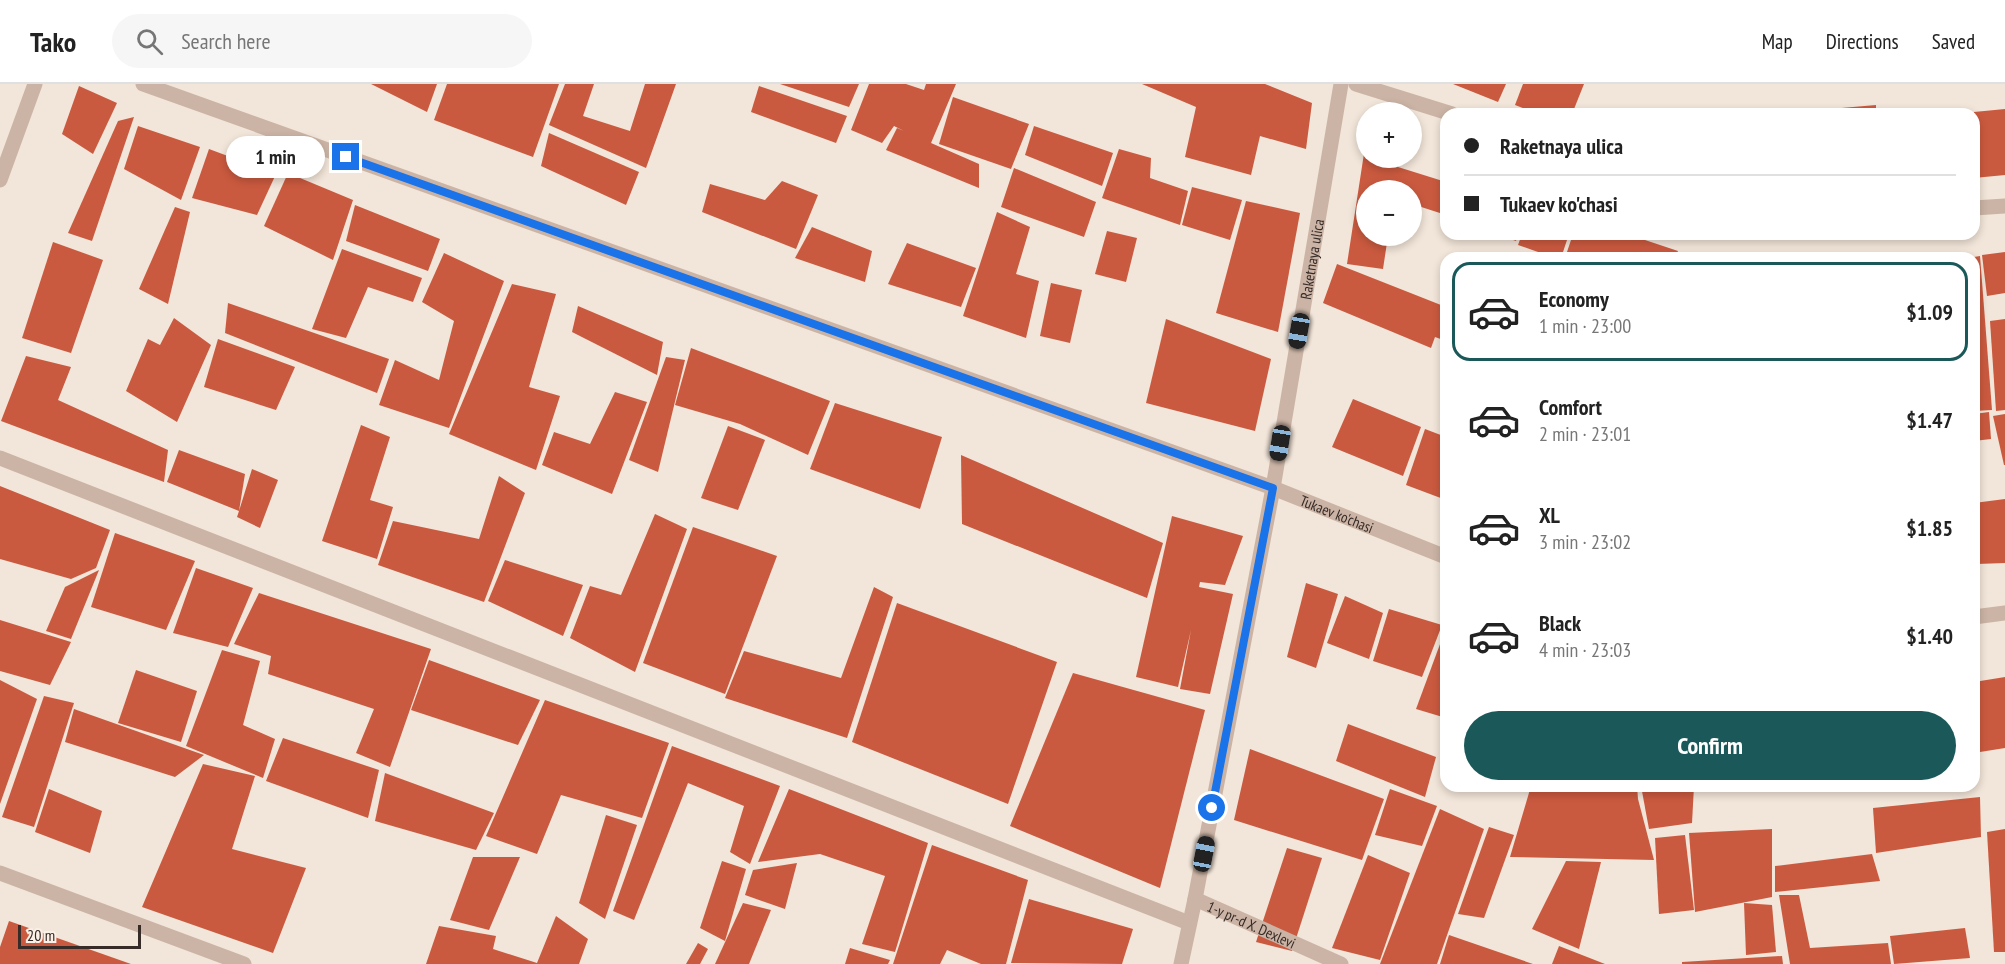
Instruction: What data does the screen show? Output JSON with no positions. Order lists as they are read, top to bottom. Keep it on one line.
{"streets":{"street":["Raketnaya ulica","Tukaev ko'chasi","1-y pr-d X. Dexlevi"]},"crossings":[["Raketnaya ulica","Tukaev ko'chasi"],["Raketnaya ulica","1-y pr-d X. Dexlevi"]],"scale_bar":"20 m","page":{"header":"Tako","search":"Search here","nav":["Map","Directions","Saved"],"map_buttons":["+","−"],"banner":["Raketnaya ulica","Tukaev ko'chasi"],"bubble":"1 min","list":[{"name":"Economy","note":"1 min · 23:00","value":"$1.09"},{"name":"Comfort","note":"2 min · 23:01","value":"$1.47"},{"name":"XL","note":"3 min · 23:02","value":"$1.85"},{"name":"Black","note":"4 min · 23:03","value":"$1.40"}],"buttons":"Confirm","scale":"20 m"}}
